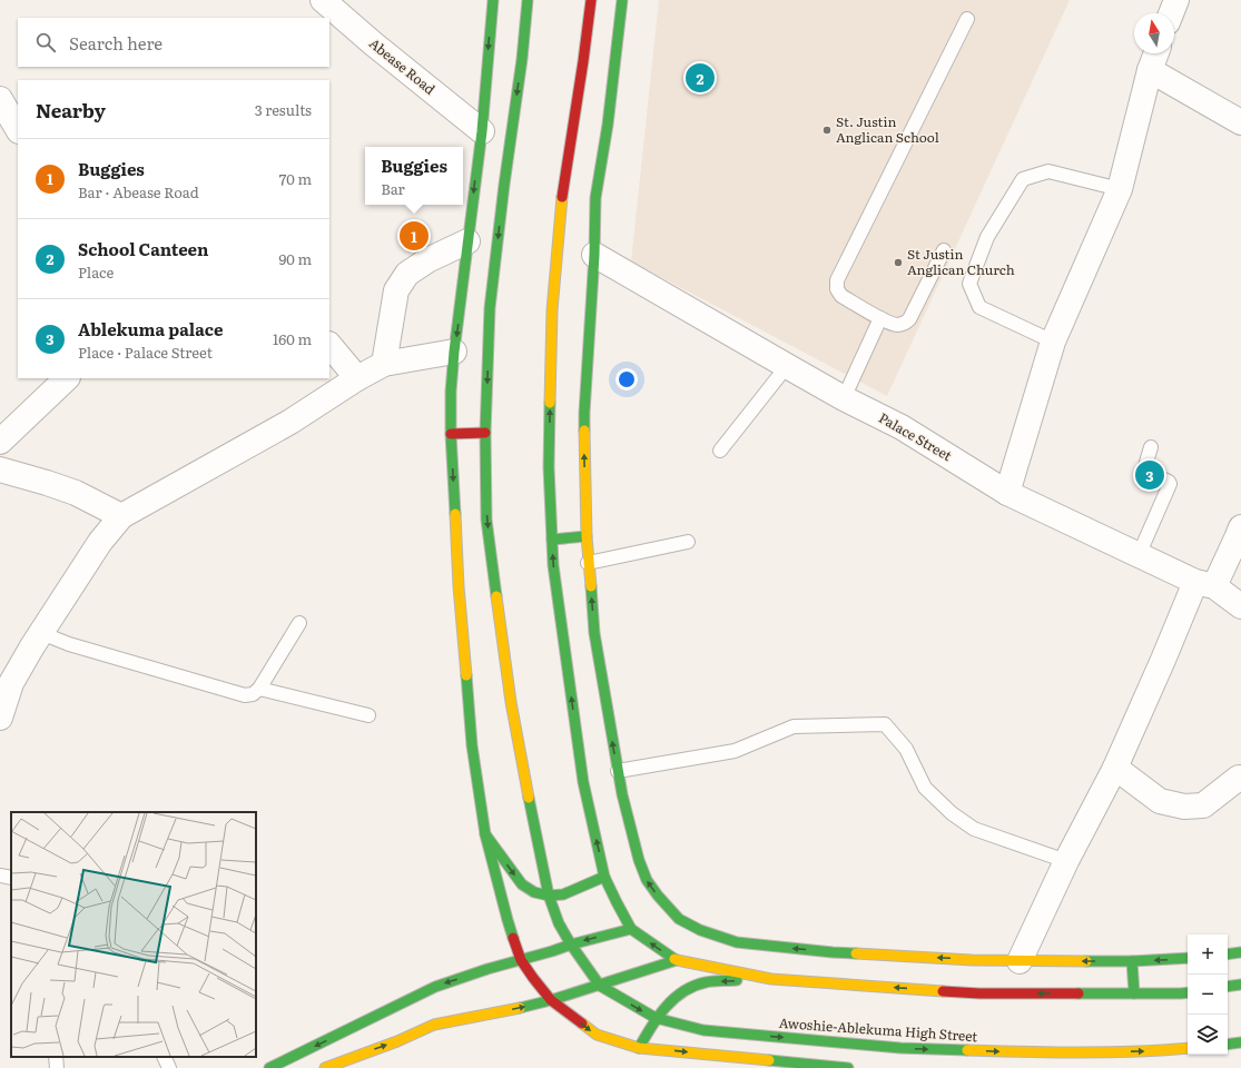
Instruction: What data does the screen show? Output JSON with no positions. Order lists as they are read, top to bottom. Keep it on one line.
{"streets":{"main road":["Awoshie-Ablekuma High Street"],"street":["Abease Road","Palace Street"]},"places":["St. Justin Anglican School","St Justin Anglican Church"],"north":"top","page":{"search":"Search here","pins":["2","1","3"],"heading":["Nearby","3 results"],"list":[{"mark":"1","name":"Buggies","note":"Bar · Abease Road","value":"70 m"},{"mark":"2","name":"School Canteen","note":"Place","value":"90 m"},{"mark":"3","name":"Ablekuma palace","note":"Place · Palace Street","value":"160 m"}],"popup":["Buggies","Bar"],"map_buttons":["+","−"]}}
